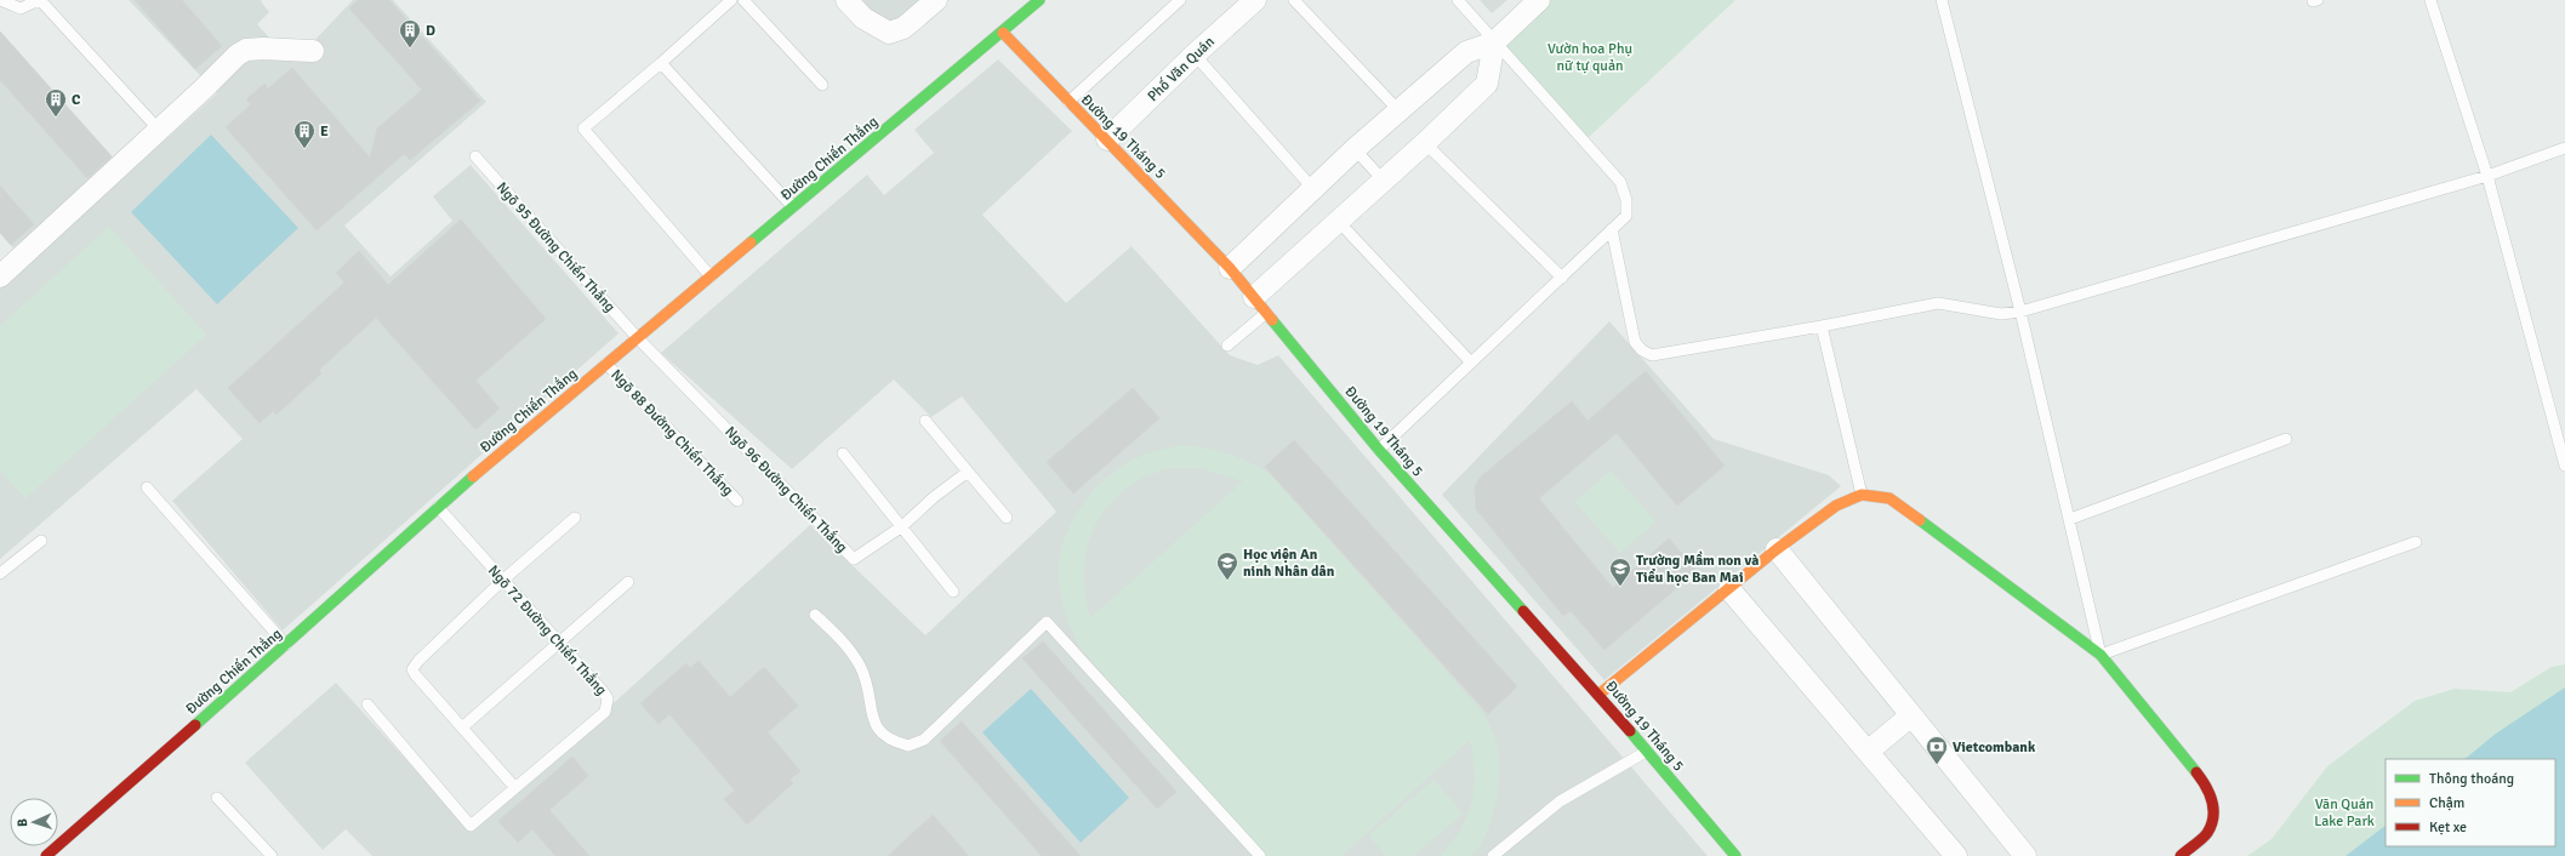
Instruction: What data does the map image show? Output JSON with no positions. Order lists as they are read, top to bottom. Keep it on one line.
{"streets":{"street":["Phố Văn Quán","Đường 19 Tháng 5","Đường Chiến Thắng"],"lane":["Ngõ 95 Đường Chiến Thắng","Ngõ 88 Đường Chiến Thắng","Ngõ 96 Đường Chiến Thắng","Ngõ 72 Đường Chiến Thắng"]},"crossings":[["Phố Văn Quán","Đường 19 Tháng 5"],["Đường 19 Tháng 5","Đường Chiến Thắng"],["Đường Chiến Thắng","Ngõ 95 Đường Chiến Thắng"],["Đường Chiến Thắng","Ngõ 88 Đường Chiến Thắng"],["Đường Chiến Thắng","Ngõ 96 Đường Chiến Thắng"],["Đường Chiến Thắng","Ngõ 72 Đường Chiến Thắng"],["Ngõ 95 Đường Chiến Thắng","Ngõ 96 Đường Chiến Thắng"]],"parks":["Vườn hoa Phụ nữ tự quản","Văn Quán Lake Park"],"places":{"building":["D","C","E"],"school or university":["Học viện An ninh Nhân dân","Trường Mầm non và Tiểu học Ban Mai"],"bank":["Vietcombank"]},"legend":["Thông thoáng","Chậm","Kẹt xe"],"north":"left"}
